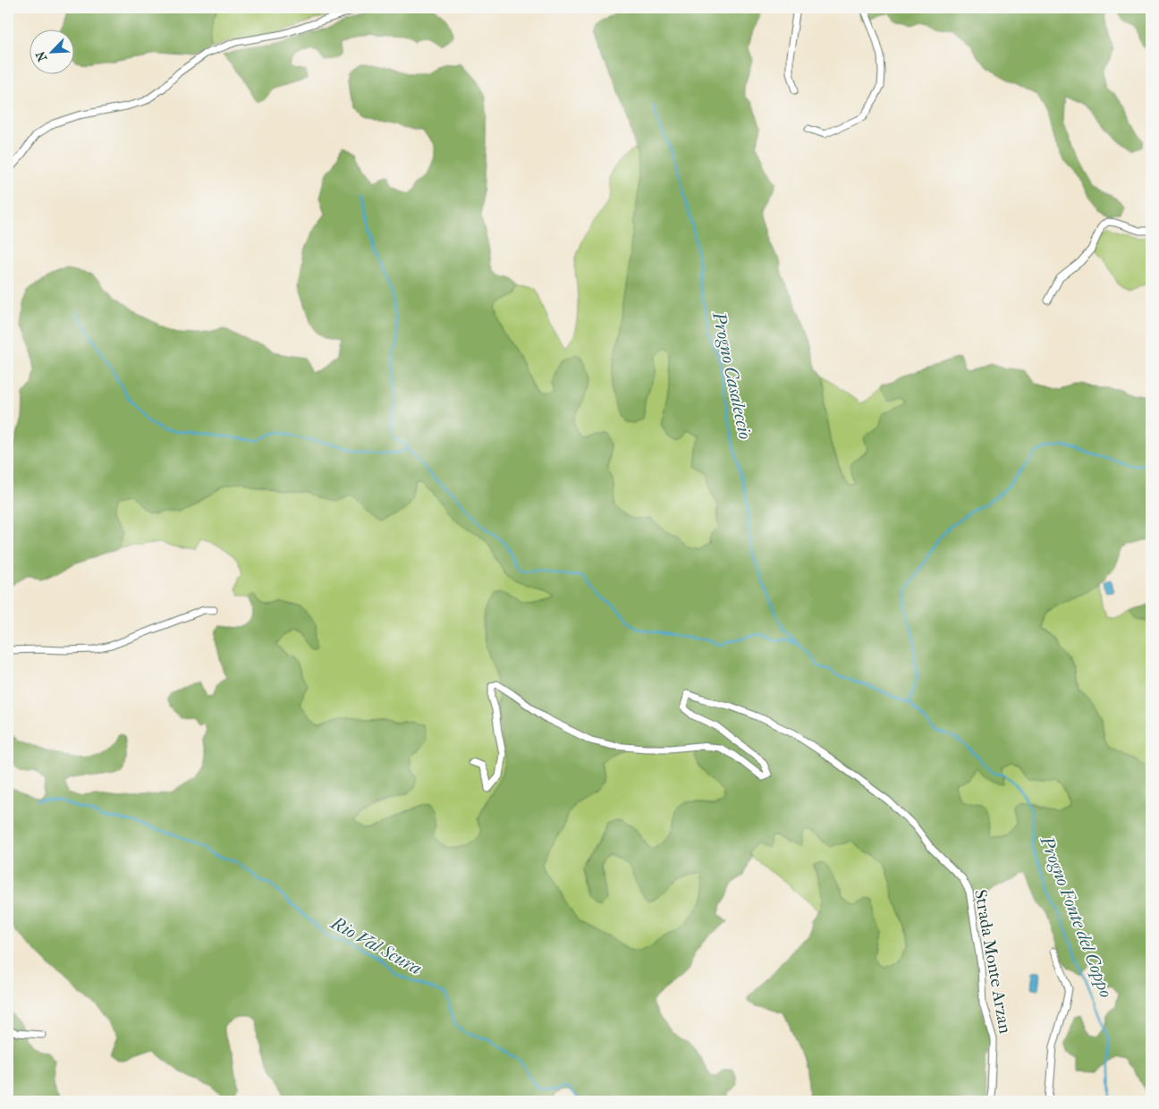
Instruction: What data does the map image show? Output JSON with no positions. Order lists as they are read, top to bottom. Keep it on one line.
{"streets":{"street":["Strada Monte Arzan"]},"water":["Progno Casaleccio","Progno Fonte del Coppo","Rio Val Scura"],"north":"bottom left"}
